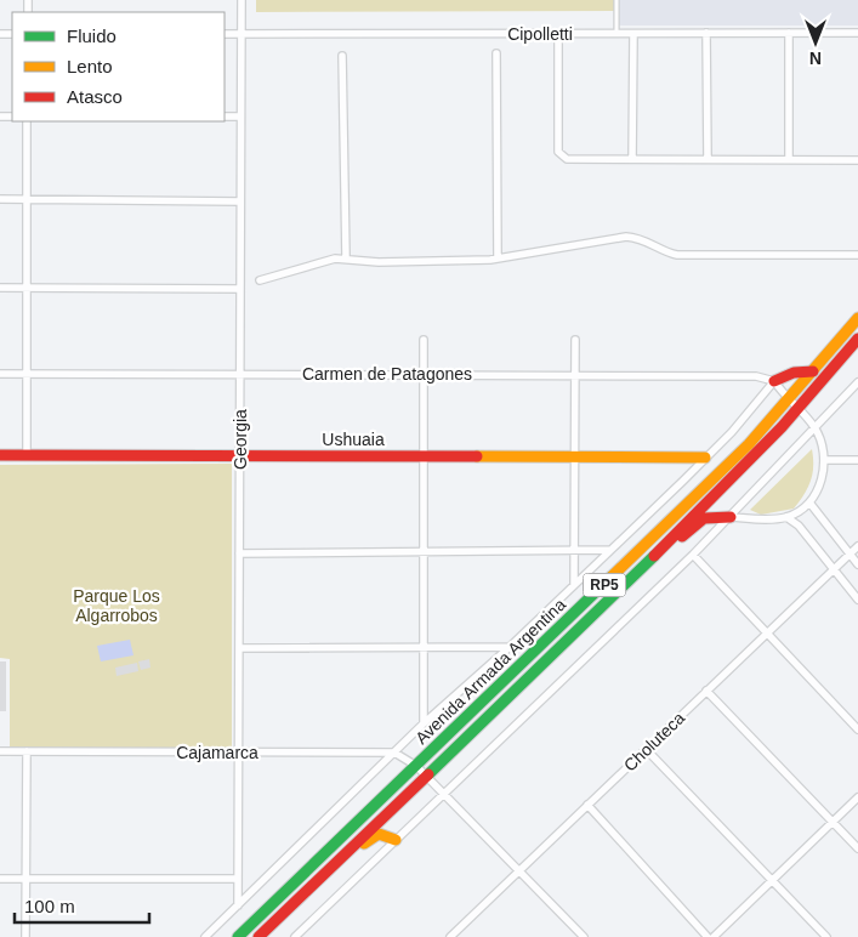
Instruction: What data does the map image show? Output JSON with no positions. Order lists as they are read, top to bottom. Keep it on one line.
{"streets":{"main road":["Ushuaia","RP5","Avenida Armada Argentina"],"street":["Cipolletti","Carmen de Patagones","Georgia","Choluteca","Cajamarca"]},"crossings":[["Cipolletti","Georgia"],["Carmen de Patagones","Georgia"],["Carmen de Patagones","Avenida Armada Argentina"],["Georgia","Ushuaia"],["Georgia","Avenida Armada Argentina"],["Georgia","Cajamarca"],["Ushuaia","Avenida Armada Argentina"],["Avenida Armada Argentina","Cajamarca"]],"parks":["Parque Los Algarrobos"],"legend":["Fluido","Lento","Atasco"],"scale_bar":"100 m","north":"bottom"}
